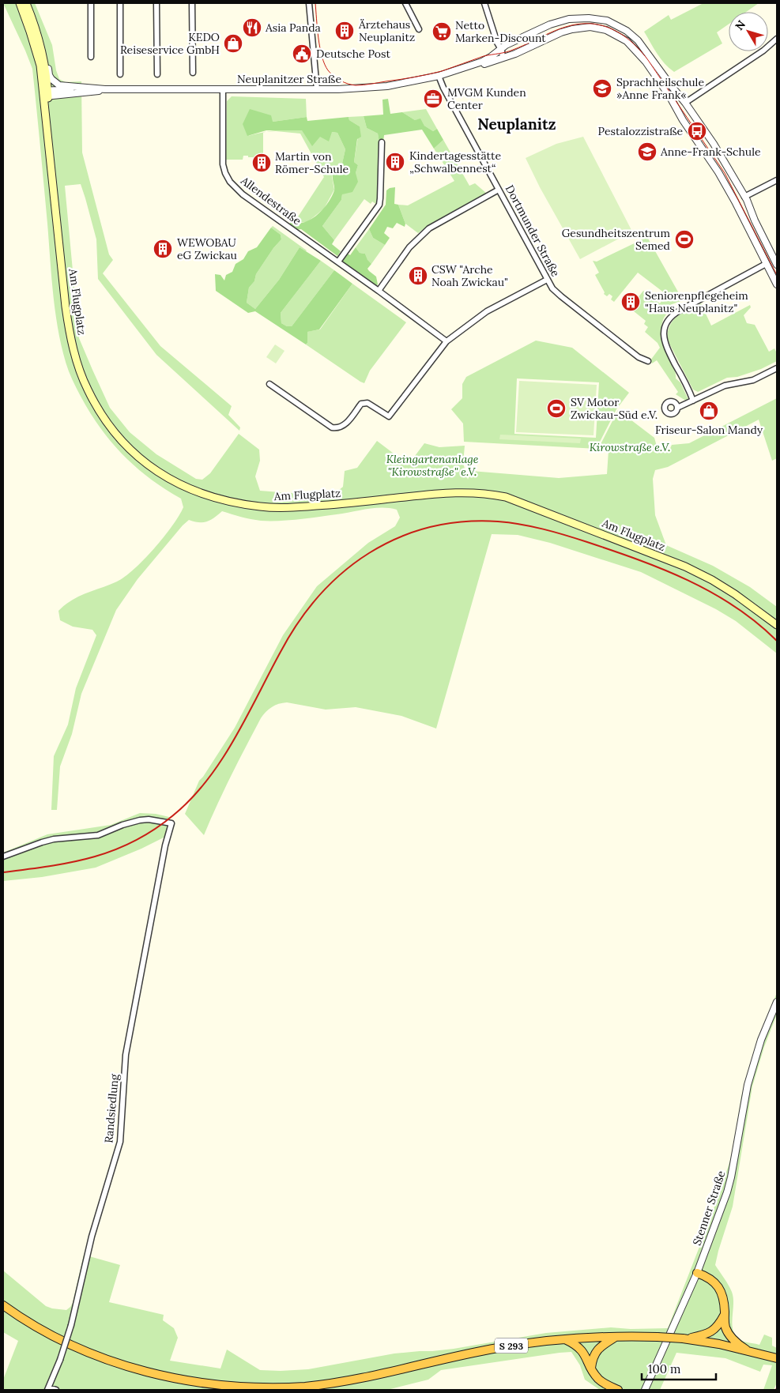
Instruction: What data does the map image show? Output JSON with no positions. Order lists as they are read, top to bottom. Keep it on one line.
{"streets":{"highway":["S 293"],"main road":["Neuplanitzer Straße","Am Flugplatz"],"street":["Allendestraße","Dortmunder Straße","Randsiedlung","Stenner Straße"]},"crossings":[["Neuplanitzer Straße","Allendestraße"],["Neuplanitzer Straße","Dortmunder Straße"],["Neuplanitzer Straße","Am Flugplatz"]],"districts":["Neuplanitz"],"parks":["Kirowstraße e.V.","Kleingartenanlage \"Kirowstraße\" e.V."],"places":{"restaurant":["Asia Panda"],"building":["Ärztehaus Neuplanitz","Kindertagesstätte „Schwalbennest“","Martin von Römer-Schule","WEWOBAU eG Zwickau","CSW \"Arche Noah Zwickau\"","Seniorenpflegeheim \"Haus Neuplanitz\""],"supermarket":["Netto Marken-Discount"],"shop":["KEDO Reiseservice GmbH","Friseur-Salon Mandy"],"public building":["Deutsche Post"],"school or university":["Sprachheilschule »Anne Frank«","Anne-Frank-Schule"],"office":["MVGM Kunden Center"],"bus stop":["Pestalozzistraße"],"sports":["Gesundheitszentrum Semed","SV Motor Zwickau-Süd e.V."]},"scale_bar":"100 m","north":"top left"}
